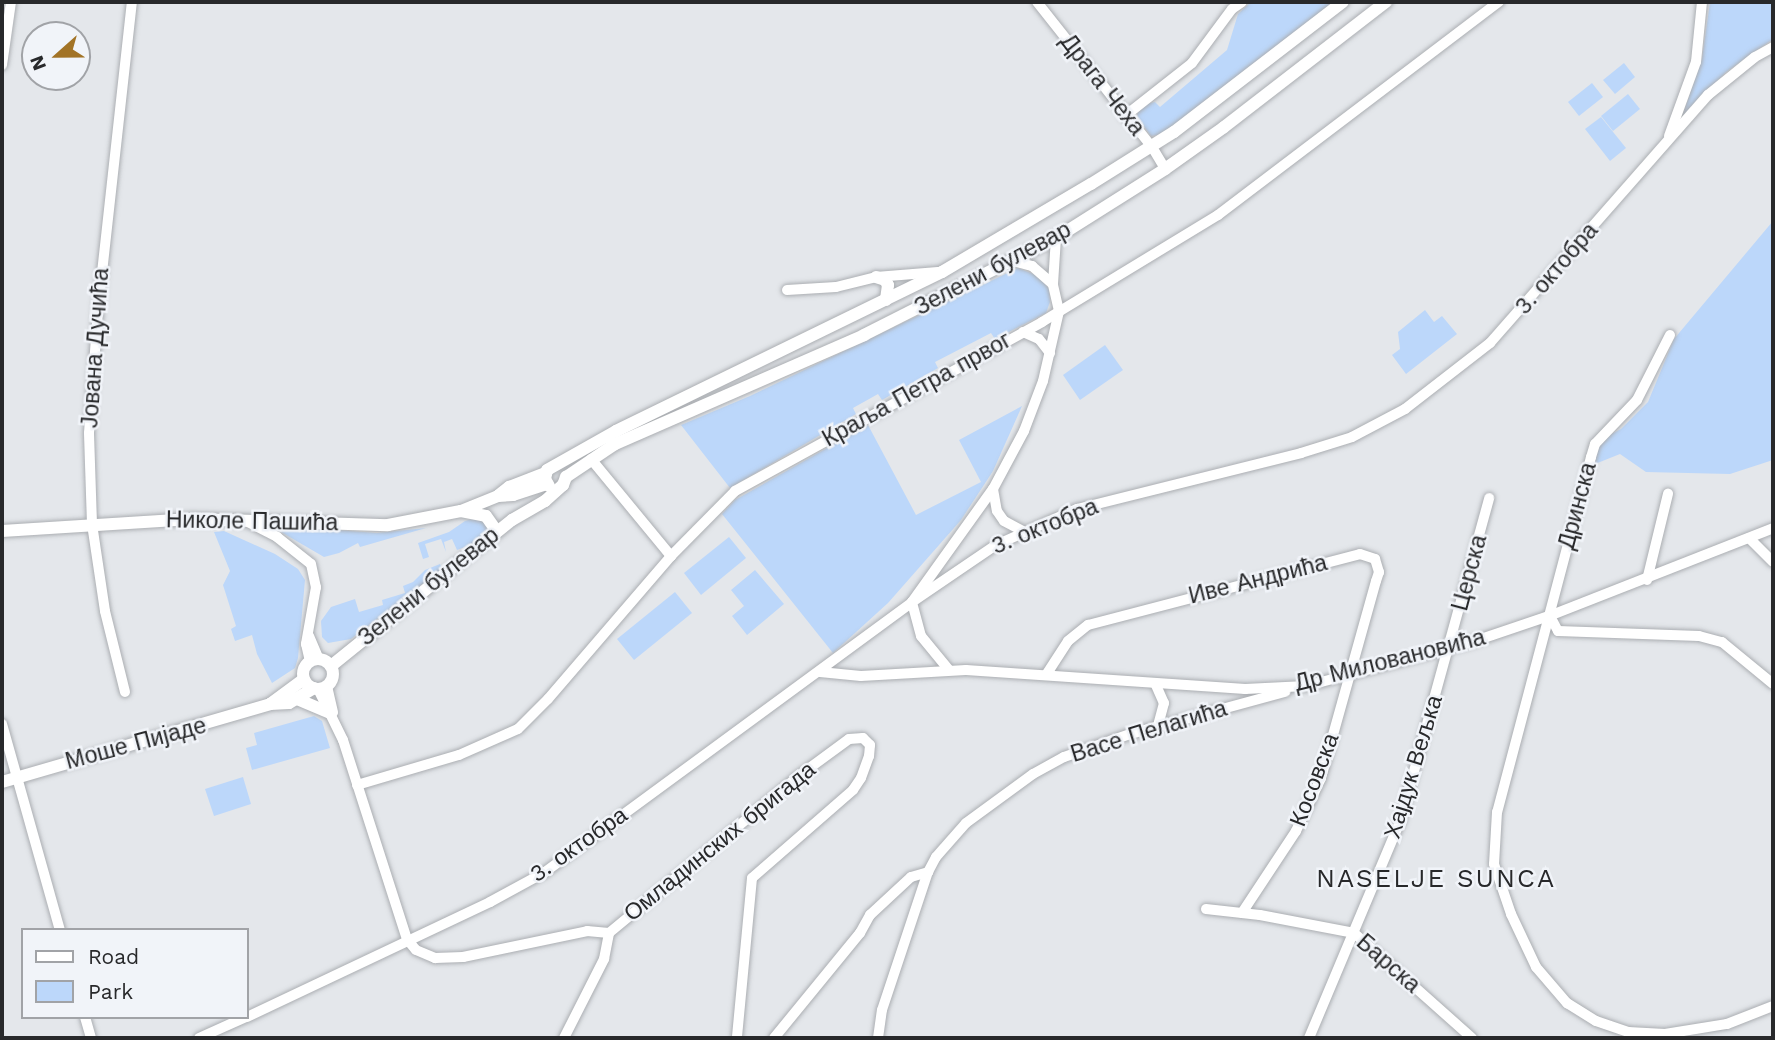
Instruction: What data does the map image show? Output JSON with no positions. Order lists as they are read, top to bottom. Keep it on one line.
{"streets":{"street":["Драга Чеха","Зелени булевар","3. октобра","Јована Дучића","Краља Петра првог","Дринска","Николе Пашића","Церска","Иве Андрића","Др Миловановића","Васе Пелагића","Моше Пијаде","Хајдук Вељка","Косовска","Омладинских бригада","Барска"]},"crossings":[["Драга Чеха","Зелени булевар"],["Зелени булевар","Николе Пашића"],["Зелени булевар","Моше Пијаде"],["3. октобра","Др Миловановића"],["Јована Дучића","Николе Пашића"],["Дринска","Др Миловановића"],["Церска","Др Миловановића"],["Церска","Хајдук Вељка"],["Иве Андрића","Др Миловановића"],["Иве Андрића","Косовска"],["Др Миловановића","Васе Пелагића"],["Др Миловановића","Хајдук Вељка"],["Др Миловановића","Косовска"],["Хајдук Вељка","Барска"],["Косовска","Барска"]],"districts":["NASELJE SUNCA"],"legend":["Road","Park"],"north":"left"}
